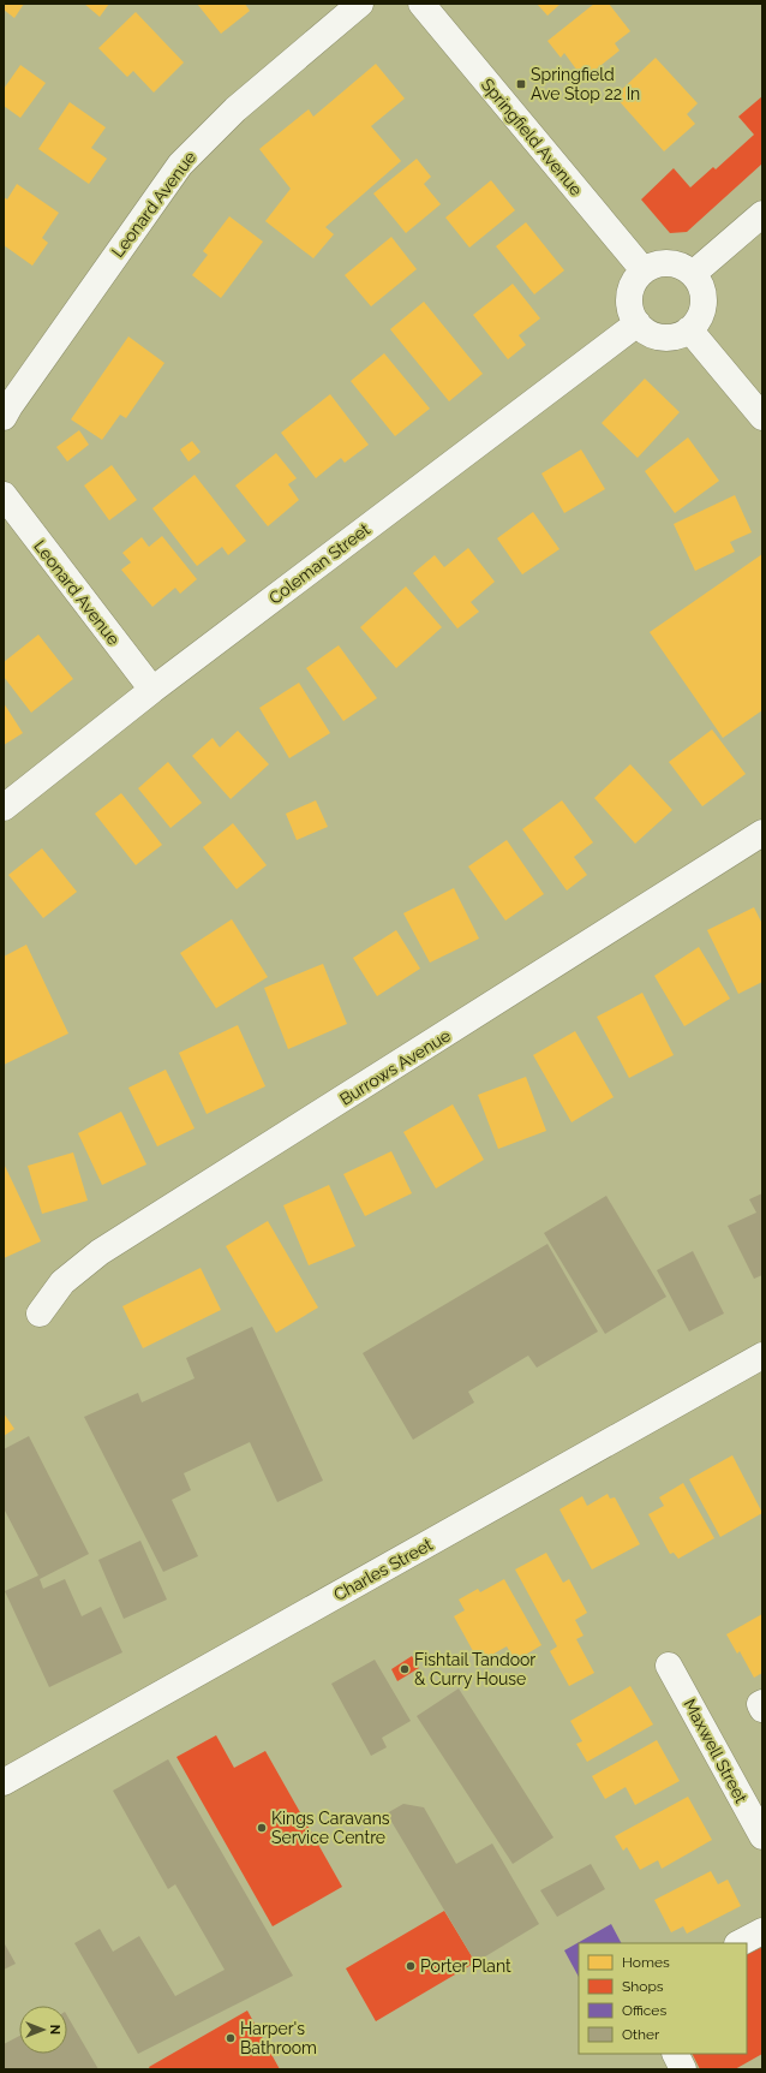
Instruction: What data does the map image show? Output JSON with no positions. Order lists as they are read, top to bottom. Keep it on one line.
{"streets":{"street":["Springfield Avenue","Leonard Avenue","Coleman Street","Burrows Avenue","Charles Street","Maxwell Street"]},"crossings":[["Springfield Avenue","Coleman Street"],["Leonard Avenue","Coleman Street"]],"places":{"transit":["Springfield Ave Stop 22 In"],"other":["Fishtail Tandoor & Curry House","Kings Caravans Service Centre","Porter Plant","Harper's Bathroom"]},"legend":["Homes","Shops","Offices","Other"],"north":"right"}
